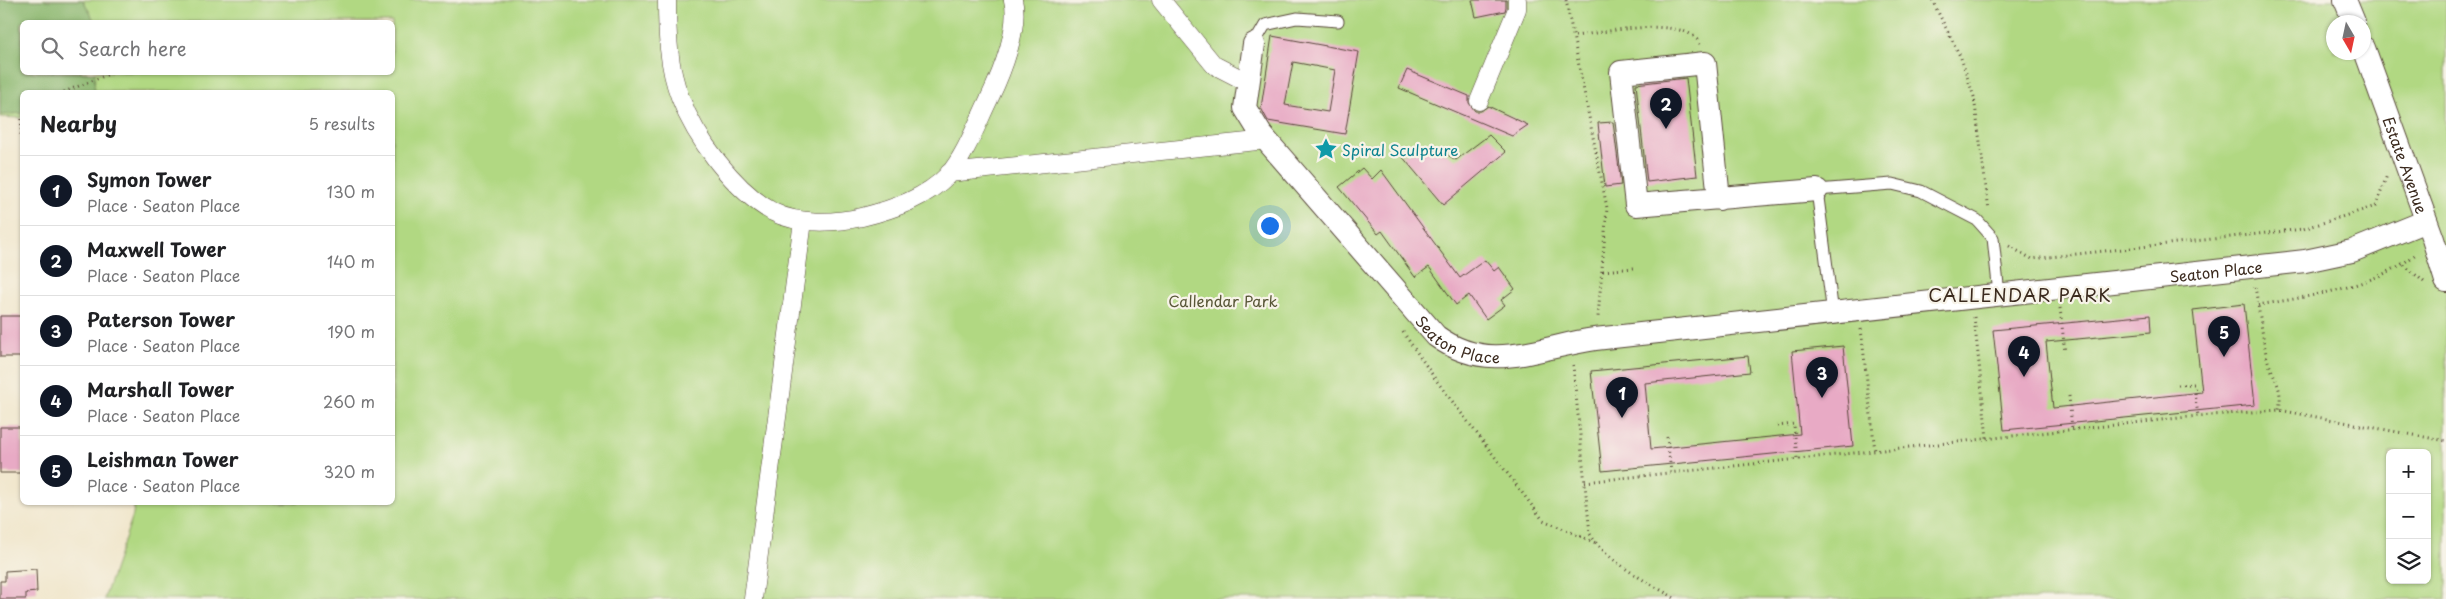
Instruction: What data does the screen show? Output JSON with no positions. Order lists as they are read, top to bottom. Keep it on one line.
{"streets":{"street":["Estate Avenue","Seaton Place"]},"crossings":[["Estate Avenue","Seaton Place"]],"districts":["CALLENDAR PARK"],"parks":["Callendar Park"],"places":{"place":["Spiral Sculpture"]},"north":"bottom","page":{"search":"Search here","pins":["2","5","4","3","1"],"heading":["Nearby","5 results"],"list":[{"mark":"1","name":"Symon Tower","note":"Place · Seaton Place","value":"130 m"},{"mark":"2","name":"Maxwell Tower","note":"Place · Seaton Place","value":"140 m"},{"mark":"3","name":"Paterson Tower","note":"Place · Seaton Place","value":"190 m"},{"mark":"4","name":"Marshall Tower","note":"Place · Seaton Place","value":"260 m"},{"mark":"5","name":"Leishman Tower","note":"Place · Seaton Place","value":"320 m"}],"map_buttons":["+","−"]}}
